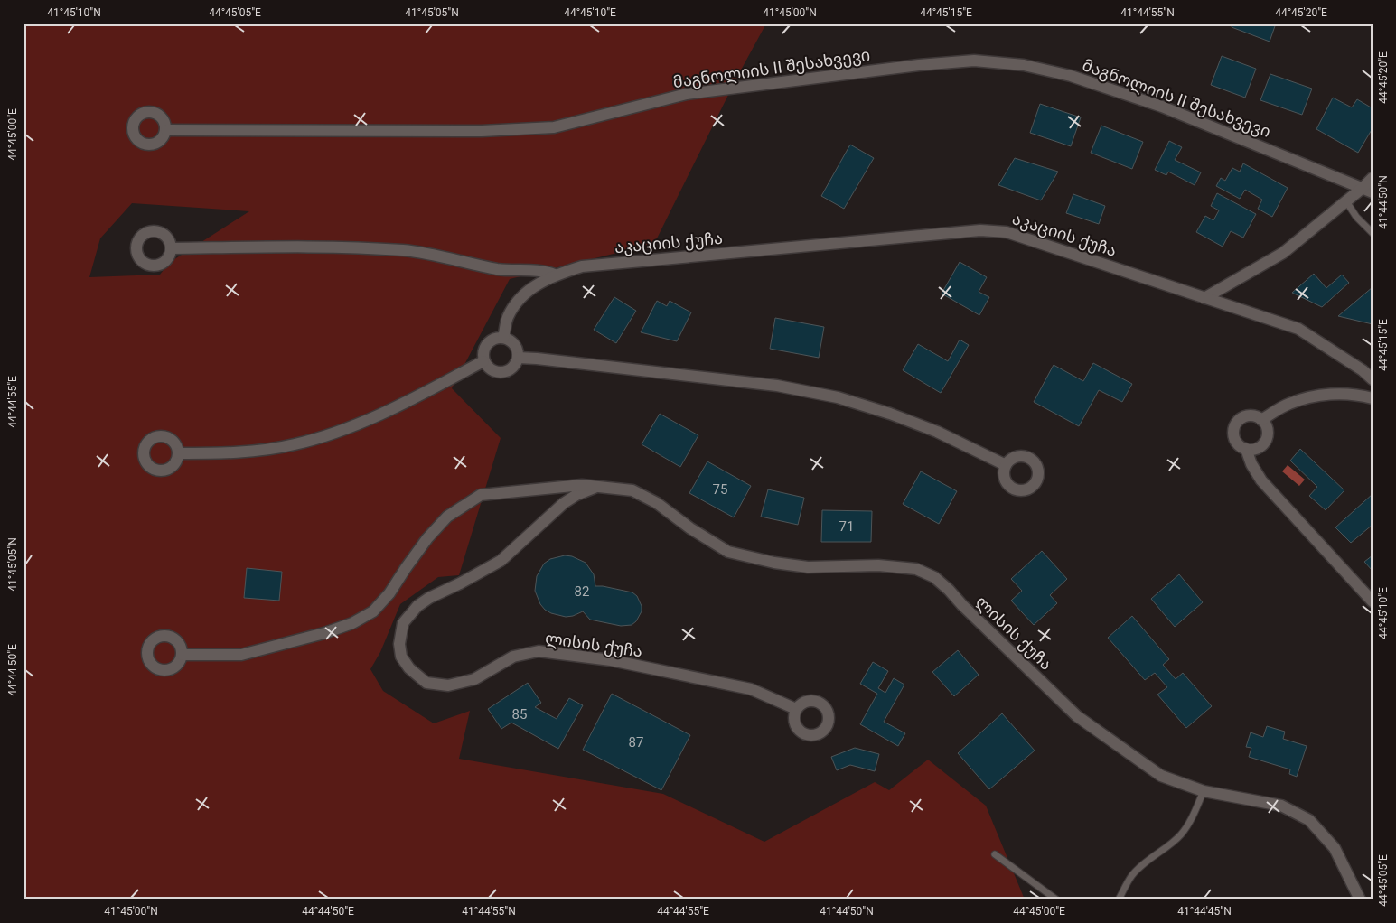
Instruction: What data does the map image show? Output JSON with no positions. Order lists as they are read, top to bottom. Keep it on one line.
{"streets":{"street":["მაგნოლიის II შესახვევი","აკაციის ქუჩა","ლისის ქუჩა"]},"house_numbers":["75","71","82","85","87"],"coordinates":["41°45'10\"N","44°45'05\"E","41°45'05\"N","44°45'10\"E","41°45'00\"N","44°45'15\"E","41°44'55\"N","44°45'20\"E","44°45'00\"E","41°44'50\"N","44°44'55\"E","44°44'50\"E","41°44'45\"N"]}
